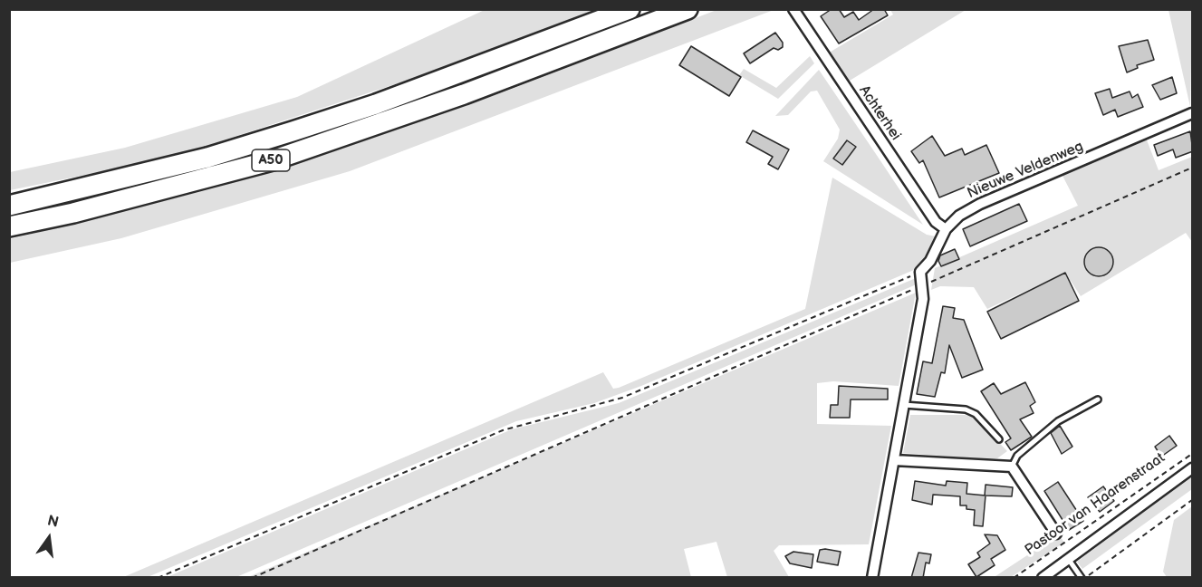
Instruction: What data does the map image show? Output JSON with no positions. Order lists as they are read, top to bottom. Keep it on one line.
{"streets":{"highway":["A50"],"street":["Achterhei","Nieuwe Veldenweg","Pastoor van Haarenstraat"]},"crossings":[["Achterhei","Nieuwe Veldenweg"]],"north":"top"}
